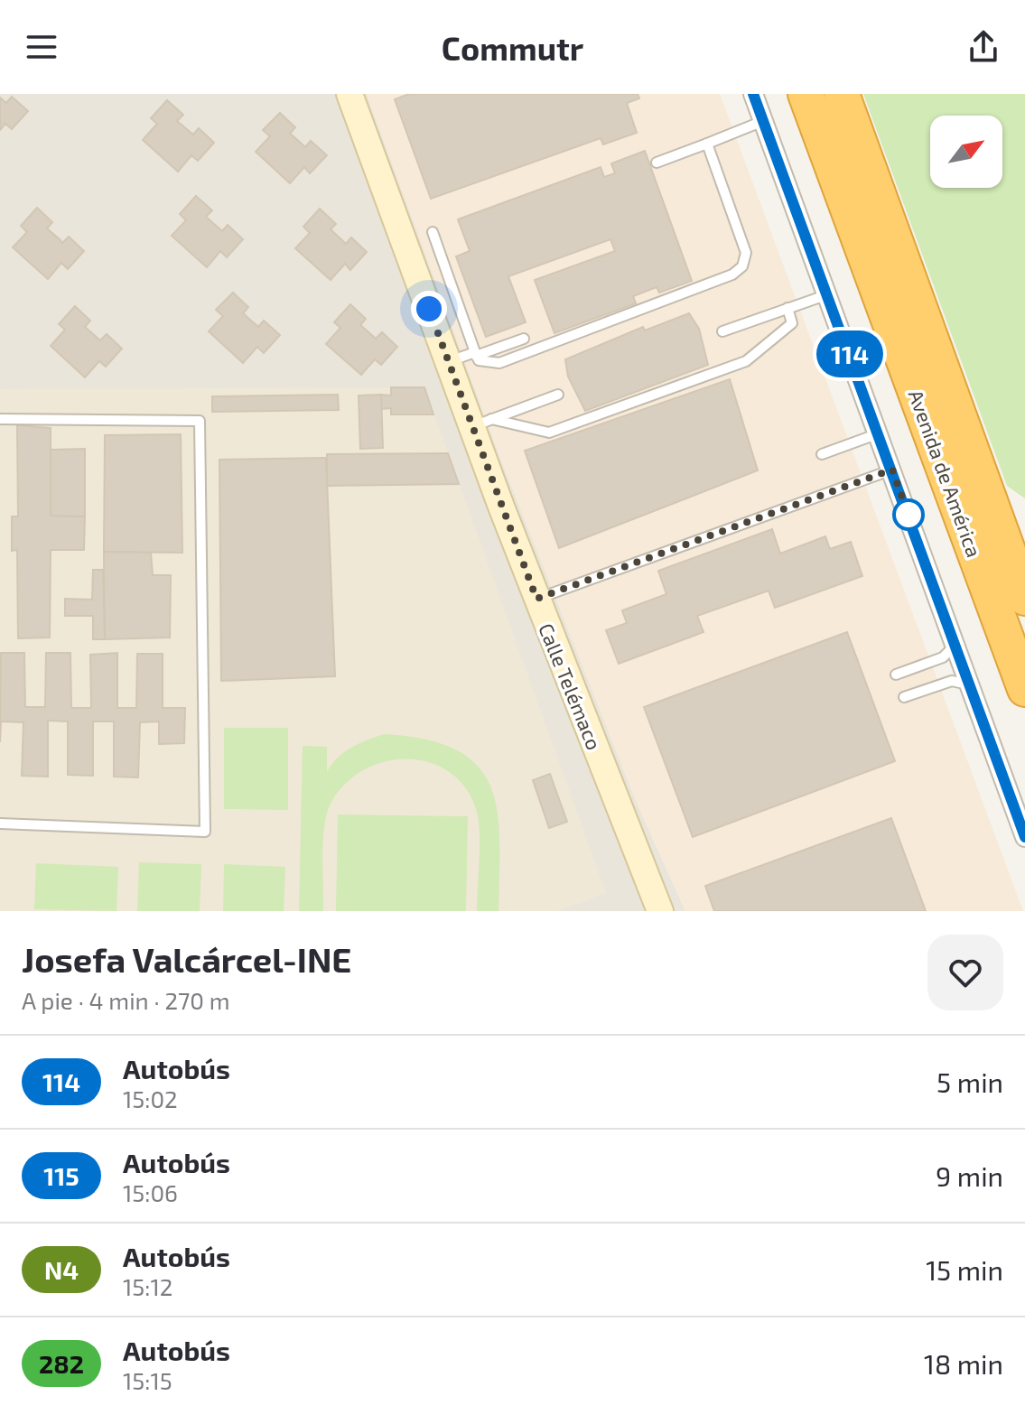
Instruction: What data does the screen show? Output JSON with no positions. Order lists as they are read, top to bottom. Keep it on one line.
{"streets":{"highway":["Avenida de América"],"street":["Calle Telémaco"]},"lines":["bus line 114"],"north":"top right","page":{"header":"Commutr","on_map":"114","heading":["Josefa Valcárcel-INE","A pie · 4 min · 270 m"],"list":[{"mark":"114","name":"Autobús","note":"15:02","value":"5 min"},{"mark":"115","name":"Autobús","note":"15:06","value":"9 min"},{"mark":"N4","name":"Autobús","note":"15:12","value":"15 min"},{"mark":"282","name":"Autobús","note":"15:15","value":"18 min"}]}}
